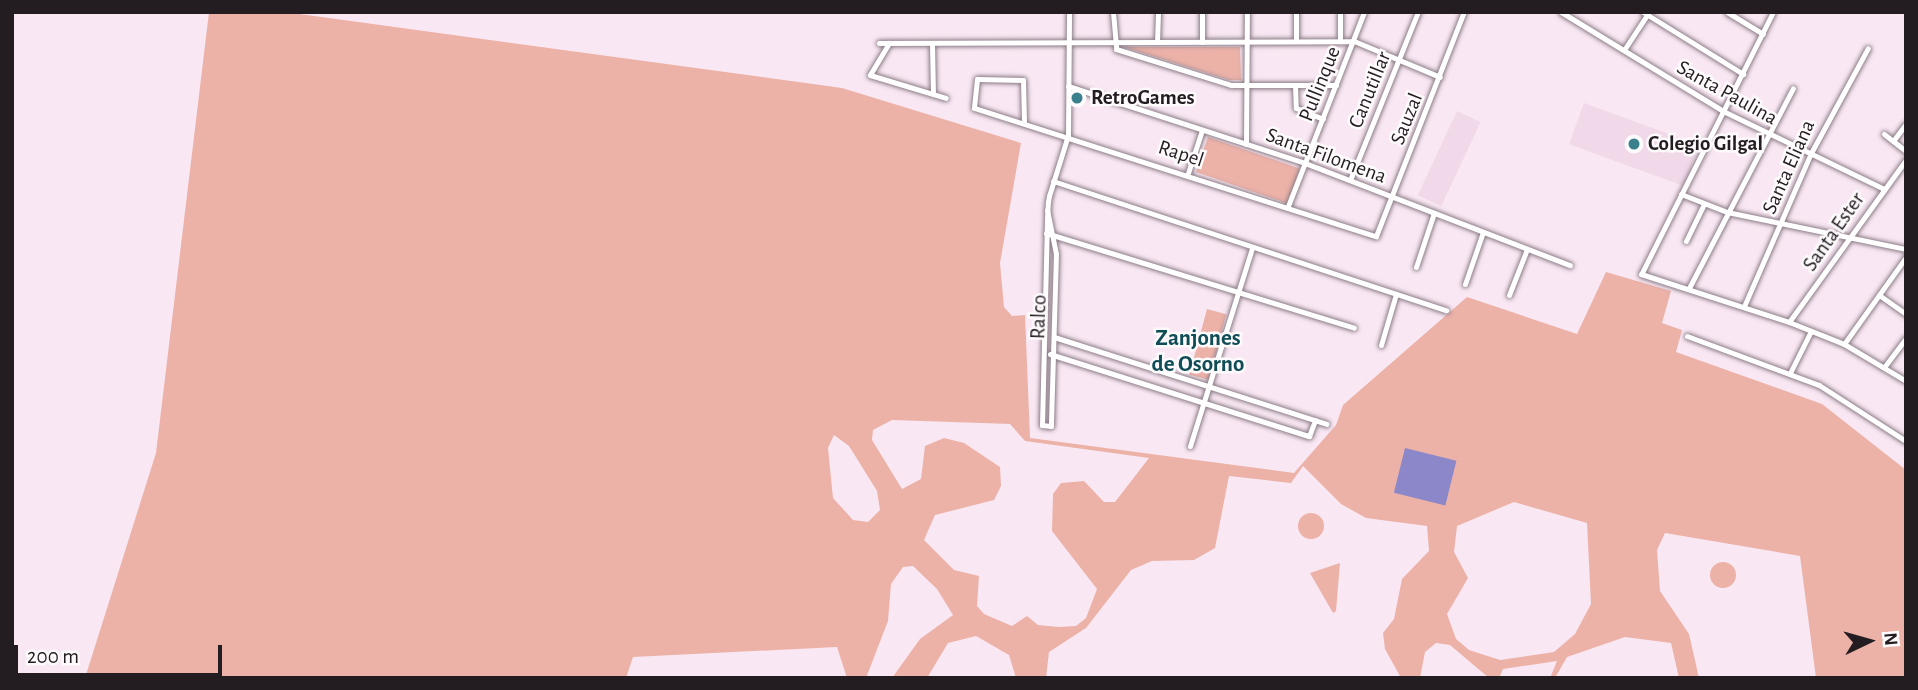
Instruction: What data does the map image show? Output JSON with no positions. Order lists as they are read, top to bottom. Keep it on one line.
{"streets":{"street":["Pullinque","Canutillar","Santa Paulina","Sauzal","Rapel","Santa Filomena","Santa Eliana","Santa Ester","Ralco"]},"crossings":[["Pullinque","Rapel"],["Pullinque","Santa Filomena"],["Canutillar","Santa Filomena"],["Santa Paulina","Santa Eliana"],["Santa Paulina","Santa Ester"],["Sauzal","Rapel"],["Sauzal","Santa Filomena"],["Rapel","Ralco"],["Santa Filomena","Ralco"]],"districts":["Zanjones de Osorno"],"places":["RetroGames","Colegio Gilgal"],"scale_bar":"200 m","north":"right"}
